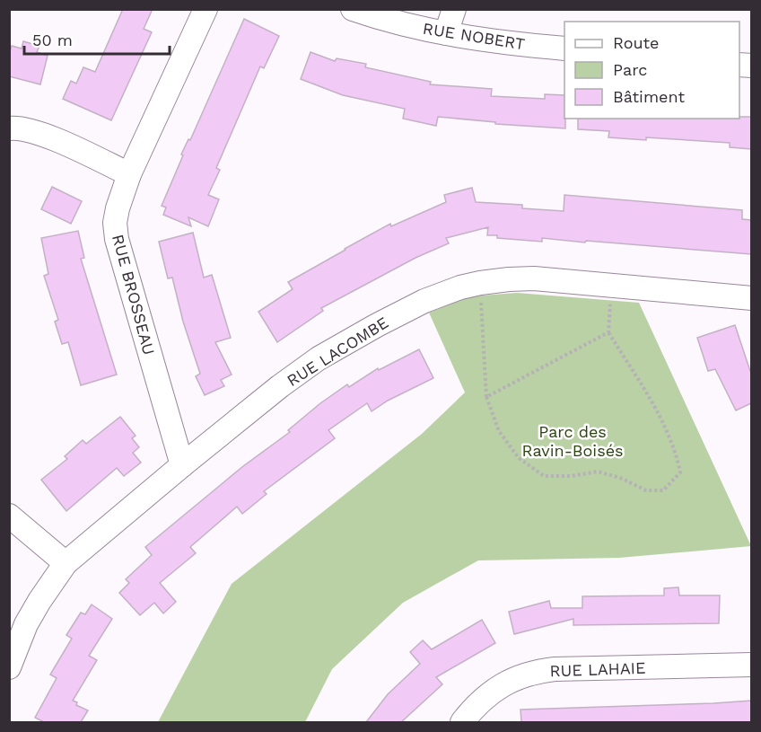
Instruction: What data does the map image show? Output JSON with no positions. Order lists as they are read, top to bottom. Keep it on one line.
{"streets":{"street":["RUE NOBERT","RUE BROSSEAU","RUE LACOMBE","RUE LAHAIE"]},"crossings":[["RUE BROSSEAU","RUE LACOMBE"]],"parks":["Parc des Ravin-Boisés"],"legend":["Route","Parc","Bâtiment"],"scale_bar":"50 m"}
